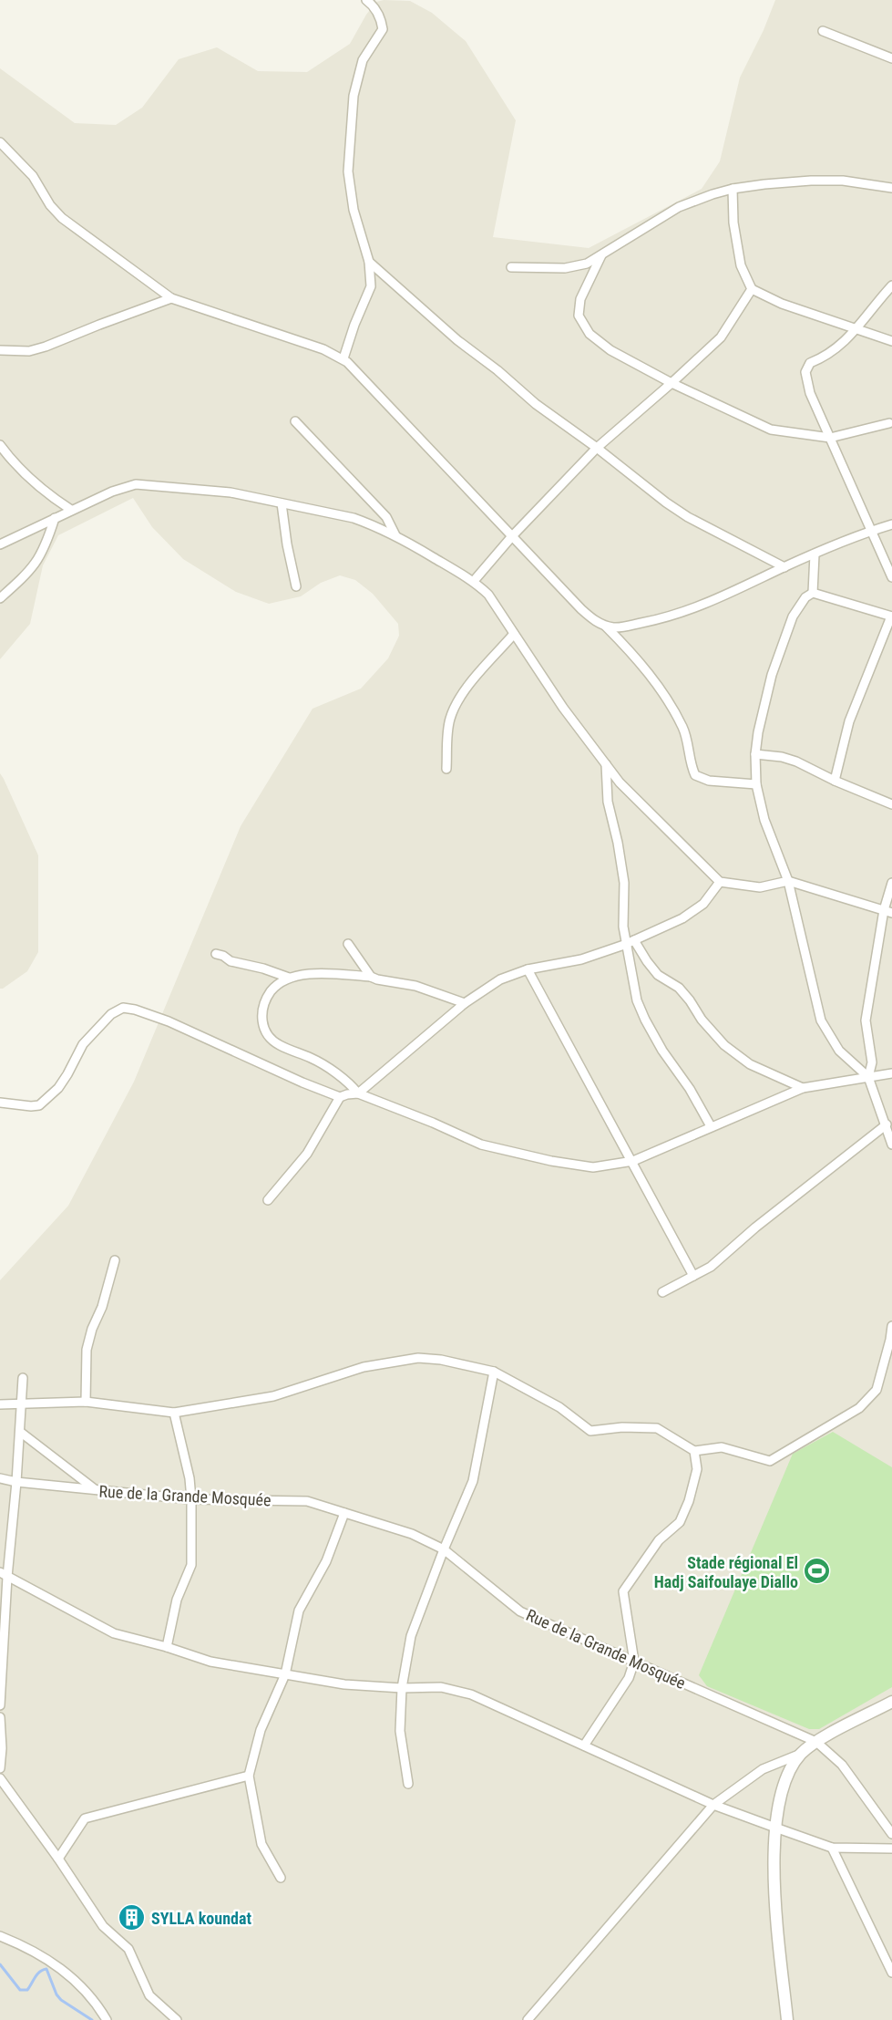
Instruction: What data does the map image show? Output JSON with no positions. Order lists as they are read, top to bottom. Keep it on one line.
{"streets":{"street":["Rue de la Grande Mosquée"]},"places":{"sports":["Stade régional El Hadj Saifoulaye Diallo"],"building":["SYLLA koundat"]}}
